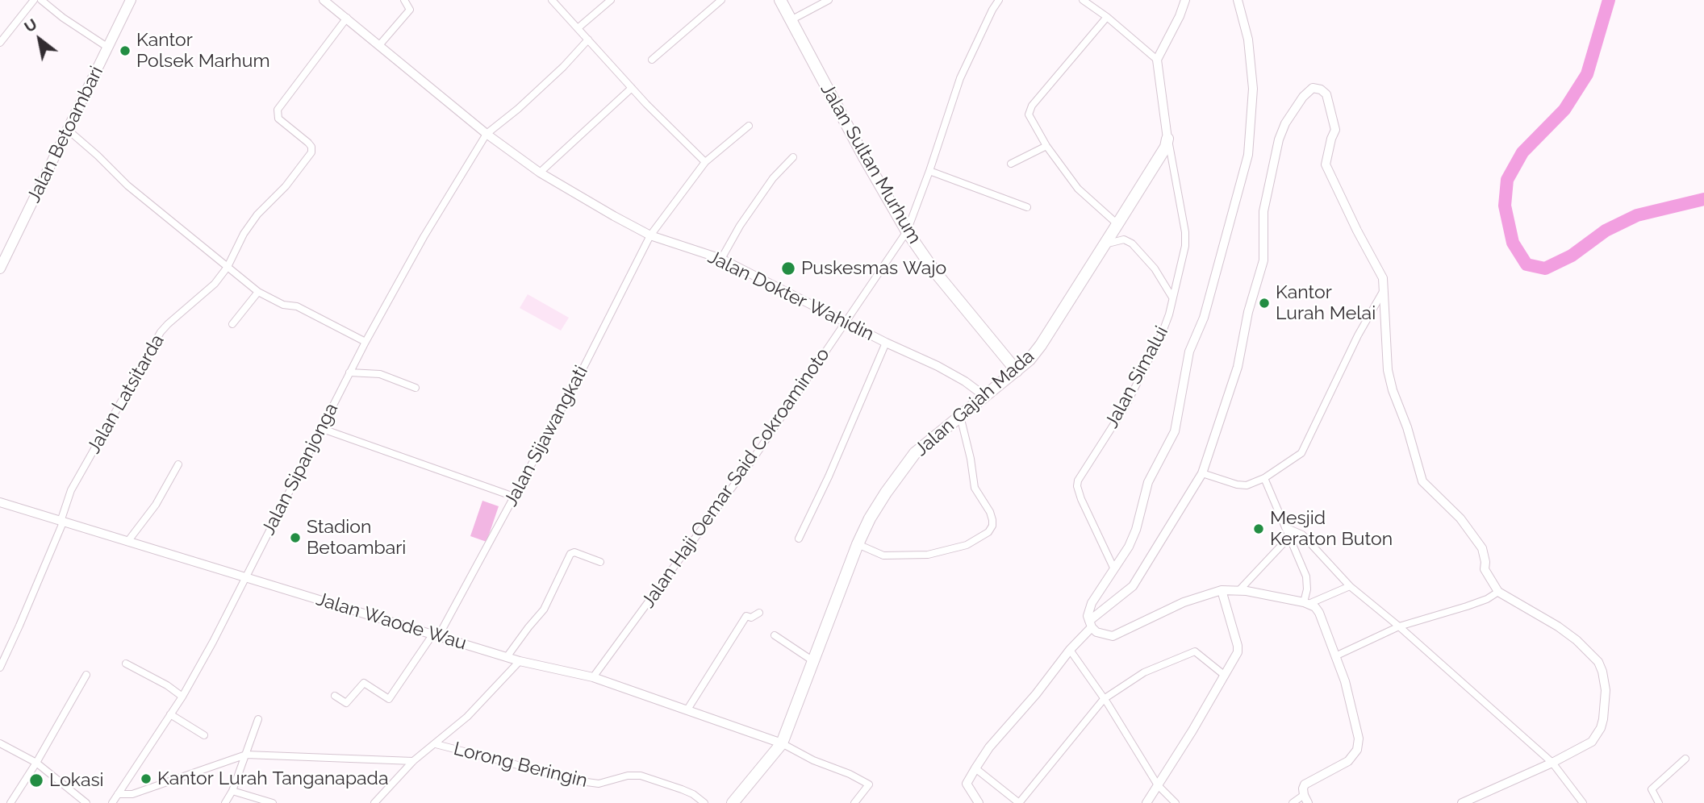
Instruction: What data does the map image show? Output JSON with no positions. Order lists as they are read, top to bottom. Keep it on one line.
{"streets":{"highway":["Jalan Sultan Murhum","Jalan Gajah Mada"],"main road":["Jalan Betoambari"],"street":["Jalan Dokter Wahidin","Jalan Simalui","Jalan Latsitarda","Jalan Sijawangkati","Jalan Sipanjonga","Jalan Haji Oemar Said Cokroaminoto","Jalan Waode Wau","Lorong Beringin"]},"crossings":[["Jalan Sultan Murhum","Jalan Gajah Mada"],["Jalan Sultan Murhum","Jalan Haji Oemar Said Cokroaminoto"],["Jalan Dokter Wahidin","Jalan Latsitarda"],["Jalan Dokter Wahidin","Jalan Gajah Mada"],["Jalan Dokter Wahidin","Jalan Sijawangkati"],["Jalan Dokter Wahidin","Jalan Sipanjonga"],["Jalan Dokter Wahidin","Jalan Haji Oemar Said Cokroaminoto"],["Jalan Simalui","Jalan Gajah Mada"],["Jalan Latsitarda","Jalan Waode Wau"],["Jalan Gajah Mada","Jalan Waode Wau"],["Jalan Sijawangkati","Jalan Waode Wau"],["Jalan Sipanjonga","Jalan Waode Wau"],["Jalan Haji Oemar Said Cokroaminoto","Jalan Waode Wau"]],"places":["Kantor Polsek Marhum","Puskesmas Wajo","Kantor Lurah Melai","Mesjid Keraton Buton","Stadion Betoambari","Kantor Lurah Tanganapada","Lokasi"],"north":"top left"}
